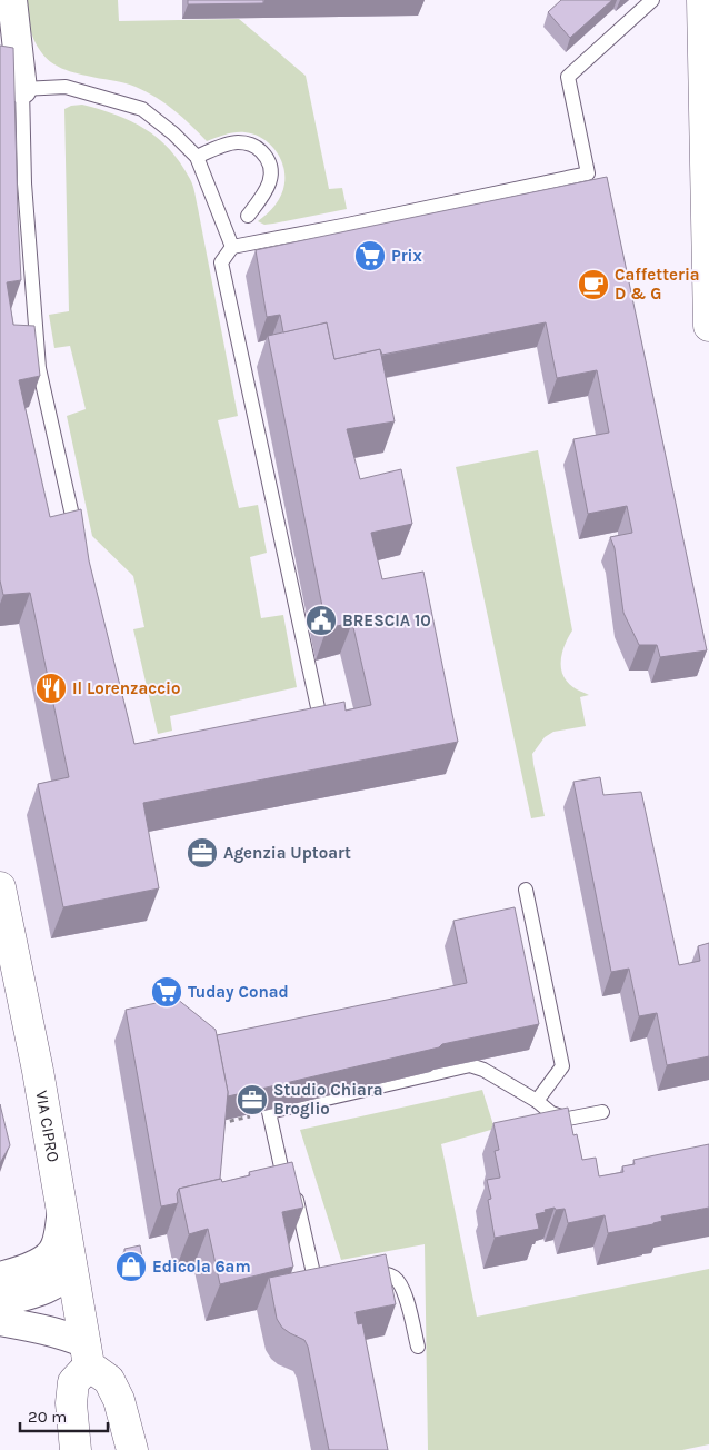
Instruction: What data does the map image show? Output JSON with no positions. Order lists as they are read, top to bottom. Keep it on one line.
{"streets":{"street":["VIA CIPRO"]},"places":{"supermarket":["Prix","Tuday Conad"],"cafe":["Caffetteria D & G"],"public building":["BRESCIA 10"],"restaurant":["Il Lorenzaccio"],"office":["Agenzia Uptoart","Studio Chiara Broglio"],"shop":["Edicola 6am"]},"scale_bar":"20 m"}
